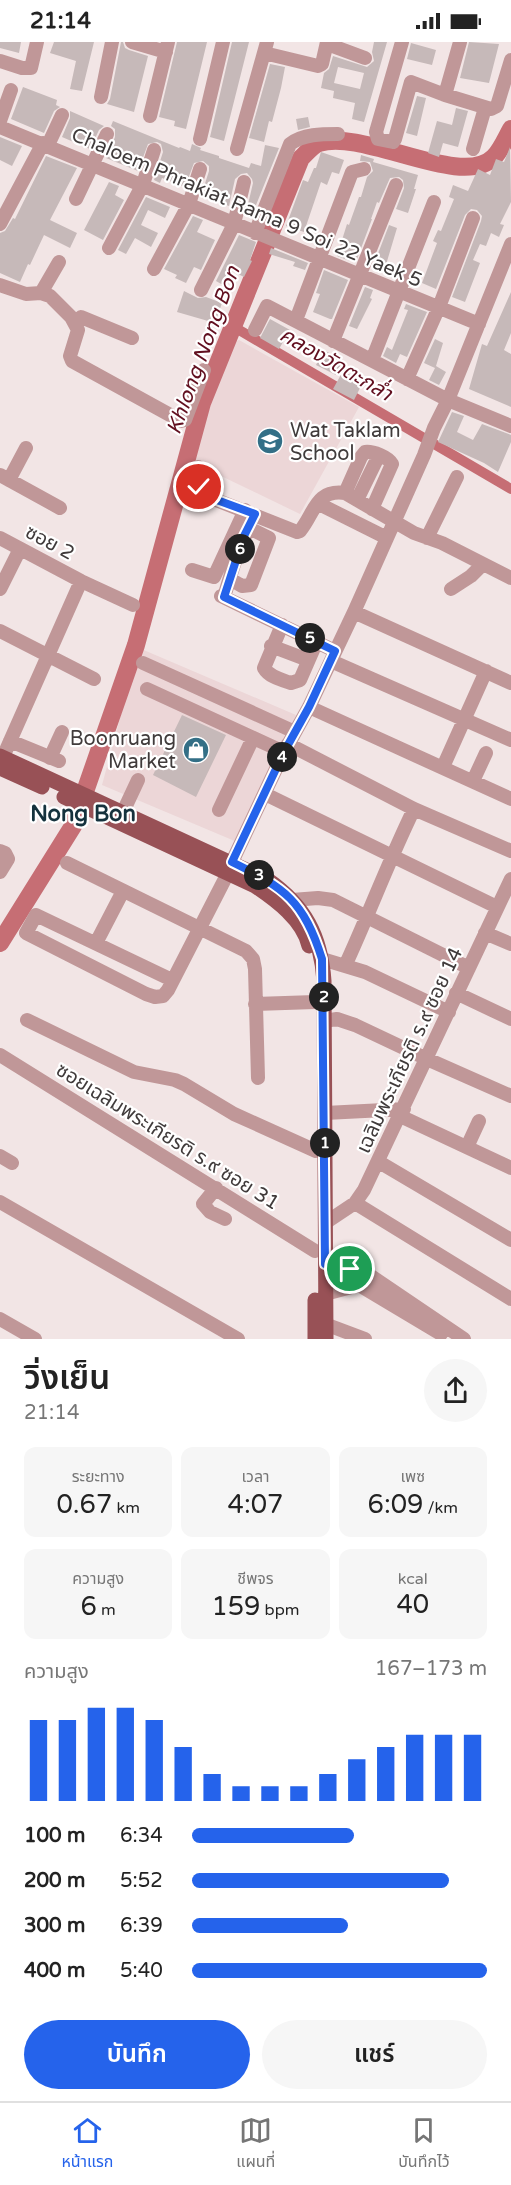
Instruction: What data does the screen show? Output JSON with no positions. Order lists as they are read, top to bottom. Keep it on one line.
{"streets":{"street":["Chaloem Phrakiat Rama 9 Soi 22 Yaek 5","ซอย 2","เฉลิมพระเกียรติ ร.๙ ซอย 14","ซอยเฉลิมพระเกียรติ ร.๙ ซอย 31"]},"districts":["Nong Bon"],"water":["Khlong Nong Bon","คลองวัดตะกล่ำ"],"places":{"school or university":["Wat Taklam School"],"shop":["Boonruang Market"]},"page":{"status":"21:14","pins":["6","5","4","3","2","1"],"heading":["วิ่งเย็น","21:14"],"stats":[["ระยะทาง","0.67 km"],["เวลา","4:07"],["เพซ","6:09 /km"],["ความสูง","6 m"],["ชีพจร","159 bpm"],["kcal","40"]],"chart":["ความสูง","167–173 m"],"list":[{"name":"100 m","note":"6:34"},{"name":"200 m","note":"5:52"},{"name":"300 m","note":"6:39"},{"name":"400 m","note":"5:40"}],"buttons":["บันทึก","แชร์"],"tabs":["หน้าแรก","แผนที่","บันทึกไว้"]}}
